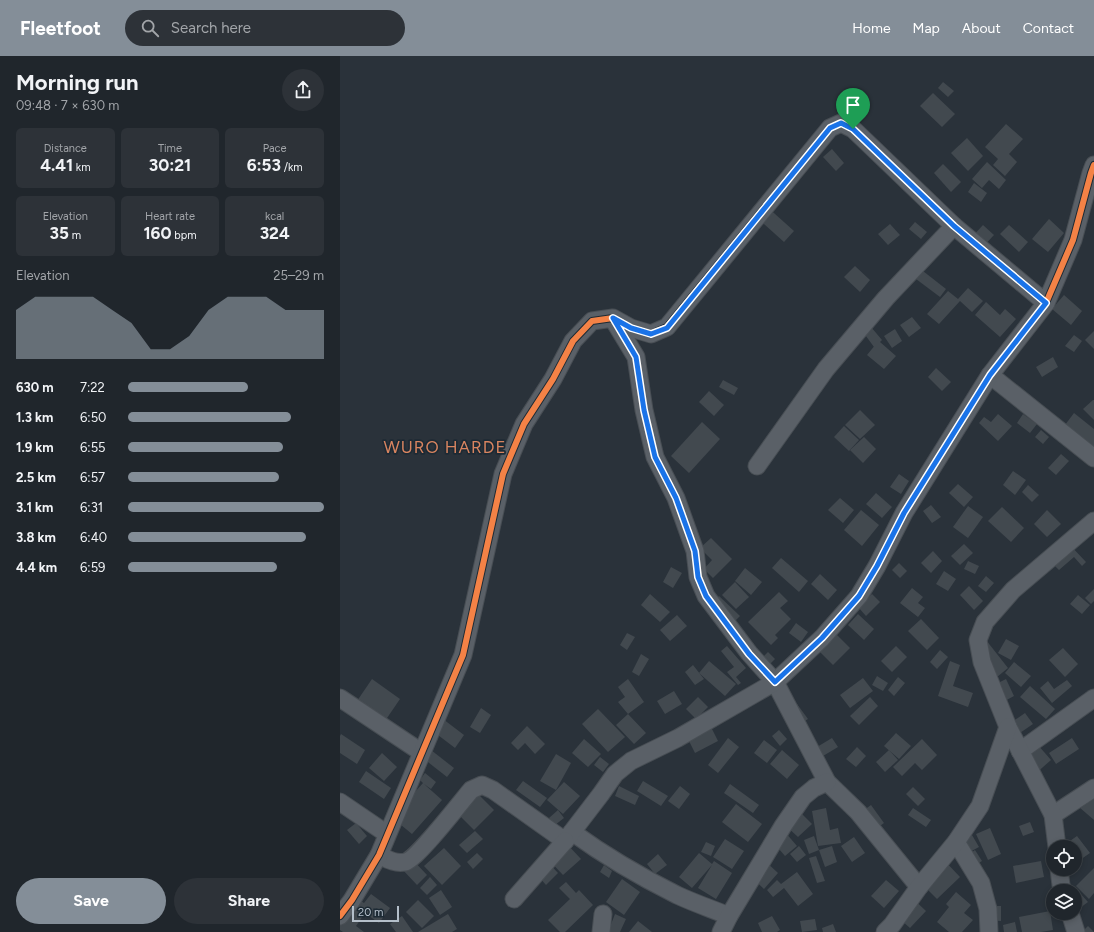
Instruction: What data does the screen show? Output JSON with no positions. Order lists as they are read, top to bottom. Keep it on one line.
{"districts":["WURO HARDE"],"scale_bar":"20 m","page":{"header":"Fleetfoot","search":"Search here","nav":["Home","Map","About","Contact"],"heading":["Morning run","09:48 · 7 × 630 m"],"stats":[["Distance","4.41 km"],["Time","30:21"],["Pace","6:53 /km"],["Elevation","35 m"],["Heart rate","160 bpm"],["kcal","324"]],"chart":["Elevation","25–29 m"],"list":[{"name":"630 m","note":"7:22"},{"name":"1.3 km","note":"6:50"},{"name":"1.9 km","note":"6:55"},{"name":"2.5 km","note":"6:57"},{"name":"3.1 km","note":"6:31"},{"name":"3.8 km","note":"6:40"},{"name":"4.4 km","note":"6:59"}],"buttons":["Save","Share"],"scale":"20 m"}}
